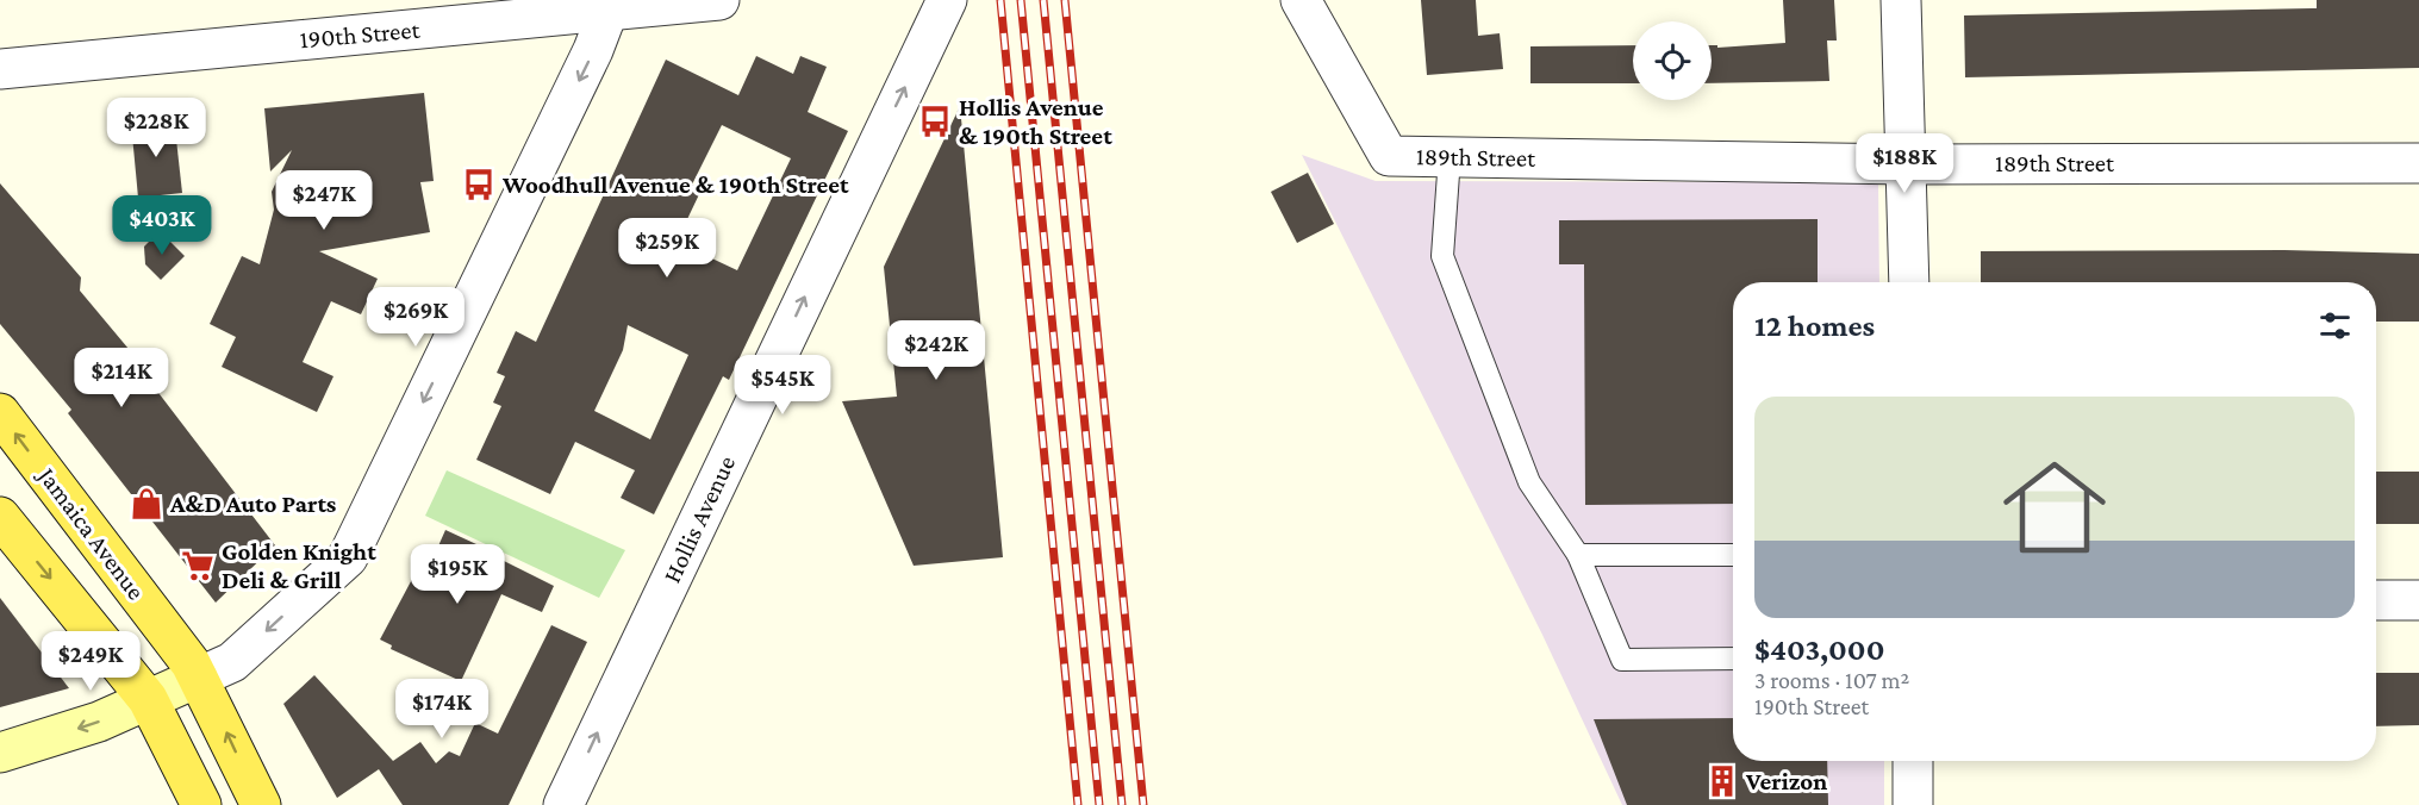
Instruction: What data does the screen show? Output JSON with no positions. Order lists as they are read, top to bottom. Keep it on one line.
{"streets":{"main road":["Jamaica Avenue"],"street":["190th Street","189th Street","Hollis Avenue"]},"places":{"bus stop":["Hollis Avenue & 190th Street","Woodhull Avenue & 190th Street"],"shop":["A&D Auto Parts"],"supermarket":["Golden Knight Deli & Grill"],"building":["Verizon"]},"page":{"price":["$228K","$188K","$247K","$403K","$259K","$269K","$242K","$214K","$545K","$195K","$249K","$174K"],"heading":"12 homes","list":[{"name":"$403,000","note":"3 rooms · 107 m² · 190th Street"}]}}
